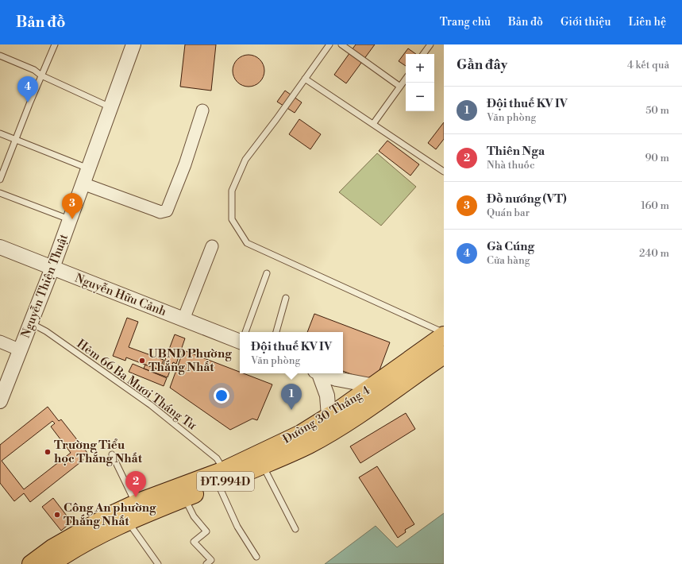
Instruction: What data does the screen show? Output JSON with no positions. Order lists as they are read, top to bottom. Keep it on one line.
{"streets":{"main road":["Đường 30 Tháng 4","ĐT.994D"],"street":["Nguyễn Thiện Thuật","Nguyễn Hữu Cảnh"],"lane":["Hẻm 66 Ba Mươi Tháng Tư"]},"crossings":[["Nguyễn Thiện Thuật","Nguyễn Hữu Cảnh"],["Nguyễn Thiện Thuật","Hẻm 66 Ba Mươi Tháng Tư"],["Hẻm 66 Ba Mươi Tháng Tư","Đường 30 Tháng 4"]],"places":["UBND Phường Thắng Nhất","Trường Tiểu học Thắng Nhất","Công An phường Thắng Nhất"],"page":{"header":"Bản đồ","nav":["Trang chủ","Bản đồ","Giới thiệu","Liên hệ"],"heading":["Gần đây","4 kết quả"],"map_buttons":["+","−"],"pins":["4","3","1","2"],"list":[{"mark":"1","name":"Đội thuế KV IV","note":"Văn phòng","value":"50 m"},{"mark":"2","name":"Thiên Nga","note":"Nhà thuốc","value":"90 m"},{"mark":"3","name":"Đồ nướng (VT)","note":"Quán bar","value":"160 m"},{"mark":"4","name":"Gà Cúng","note":"Cửa hàng","value":"240 m"}],"popup":["Đội thuế KV IV","Văn phòng"]}}
